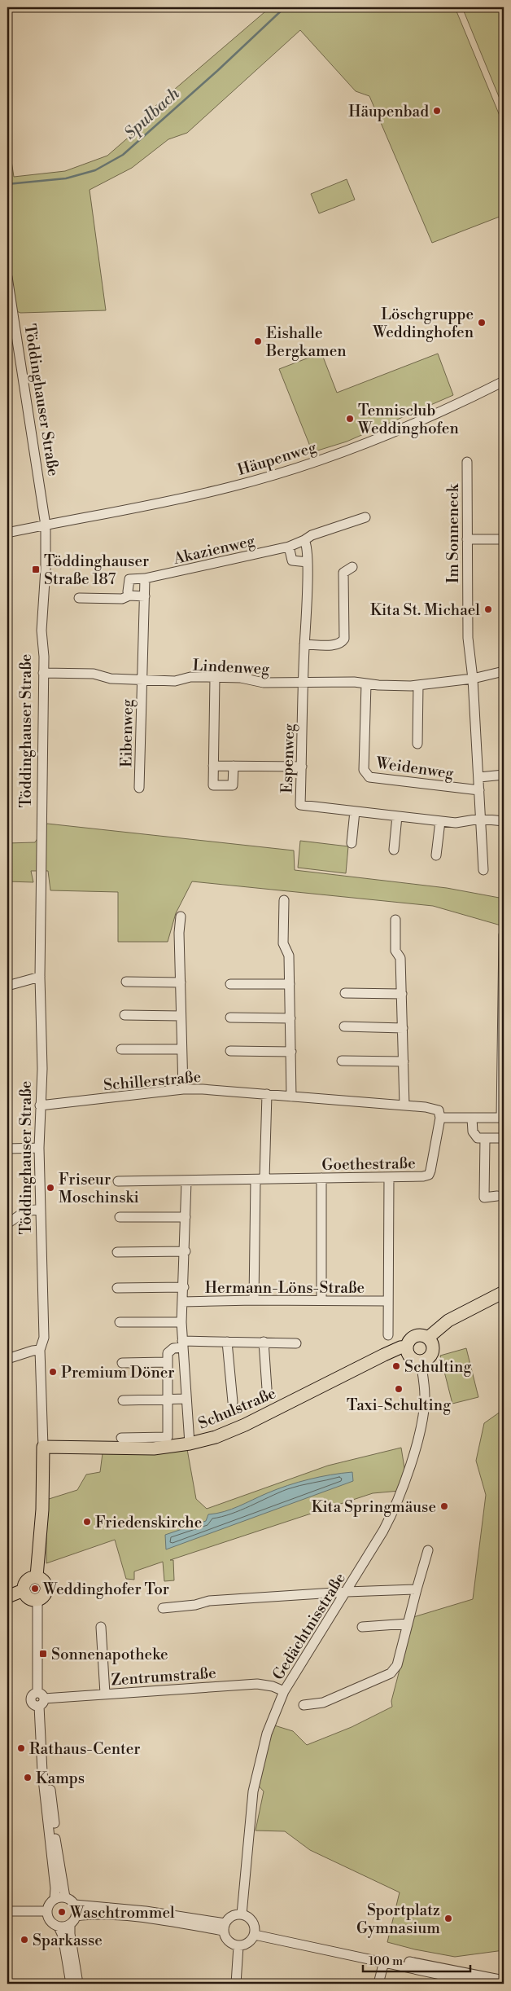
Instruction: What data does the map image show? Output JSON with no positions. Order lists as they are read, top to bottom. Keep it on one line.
{"streets":{"main road":["Töddinghauser Straße","Schulstraße"],"street":["Häupenweg","Im Sonneneck","Akazienweg","Lindenweg","Eibenweg","Espenweg","Weidenweg","Schillerstraße","Goethestraße","Hermann-Löns-Straße","Gedächtnisstraße","Zentrumstraße"]},"crossings":[["Töddinghauser Straße","Häupenweg"],["Töddinghauser Straße","Lindenweg"],["Töddinghauser Straße","Schillerstraße"],["Töddinghauser Straße","Schulstraße"],["Im Sonneneck","Lindenweg"],["Lindenweg","Eibenweg"],["Lindenweg","Espenweg"],["Lindenweg","Weidenweg"],["Schillerstraße","Goethestraße"],["Schulstraße","Gedächtnisstraße"],["Gedächtnisstraße","Zentrumstraße"]],"water":["Spulbach"],"places":{"other":["Häupenbad","Löschgruppe Weddinghofen","Eishalle Bergkamen","Tennisclub Weddinghofen","Kita St. Michael","Friseur Moschinski","Schulting","Premium Döner","Taxi-Schulting","Kita Springmäuse","Friedenskirche","Weddinghofer Tor","Rathaus-Center","Kamps","Waschtrommel","Sportplatz Gymnasium","Sparkasse"],"transit":["Töddinghauser Straße 187","Sonnenapotheke"]},"scale_bar":"100 m"}
